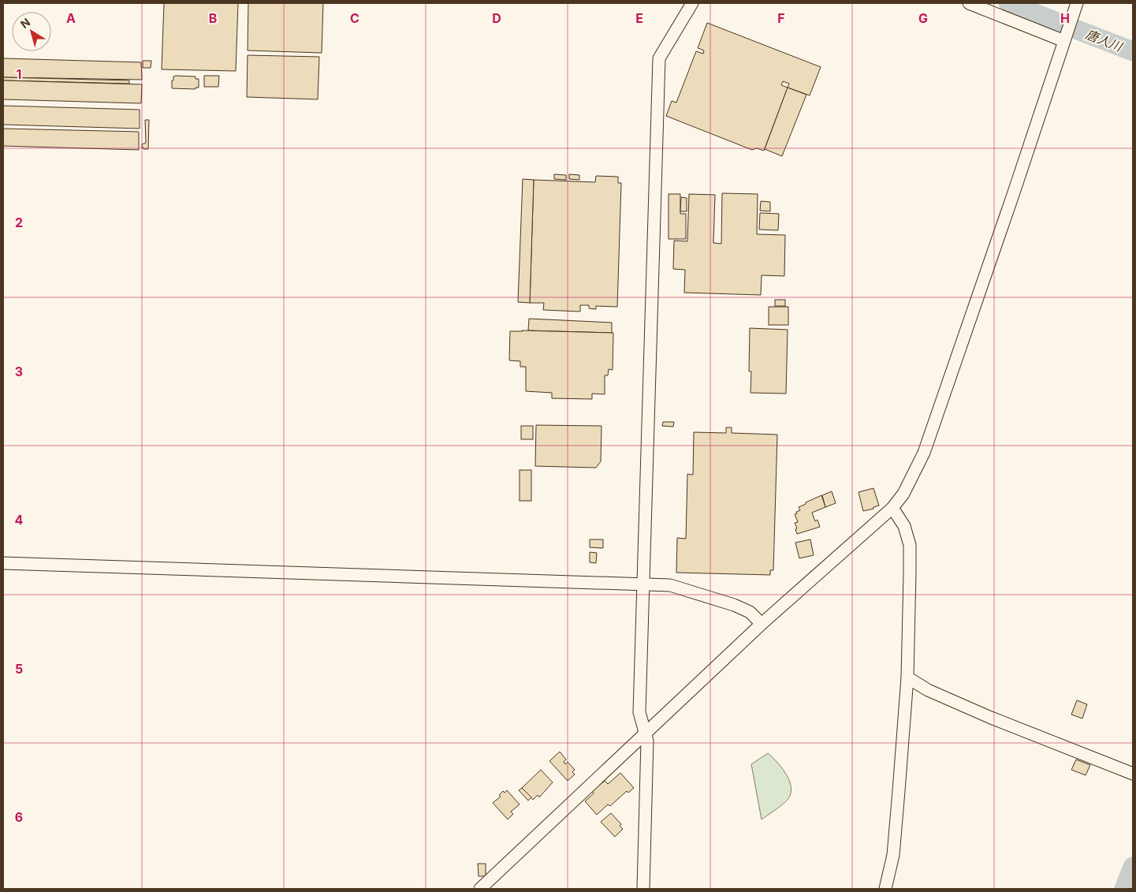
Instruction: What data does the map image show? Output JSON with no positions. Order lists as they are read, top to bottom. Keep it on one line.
{"water":["唐人川"],"north":"top left","grid":{"columns":["A","B","C","D","E","F","G","H"],"rows":["1","2","3","4","5","6"]}}
